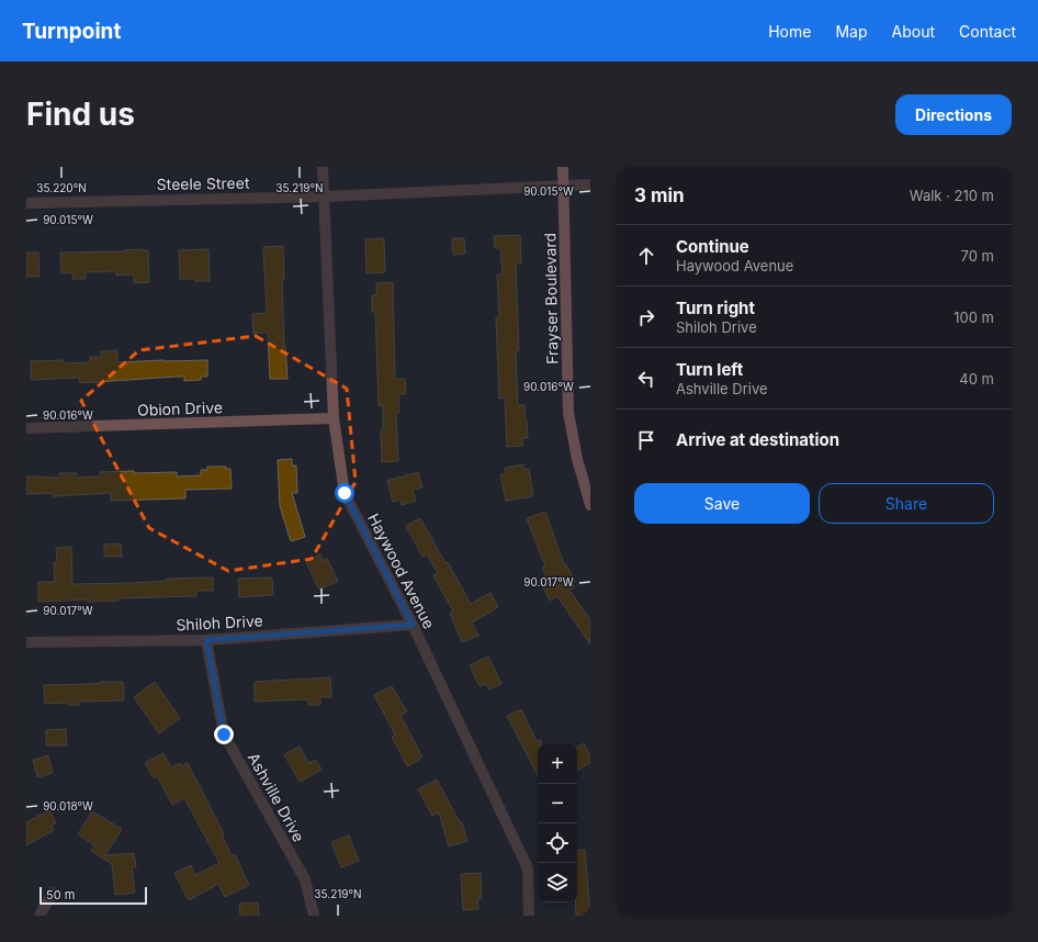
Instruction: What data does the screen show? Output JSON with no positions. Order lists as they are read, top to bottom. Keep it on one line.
{"streets":{"main road":["Frayser Boulevard"],"street":["Steele Street","Obion Drive","Haywood Avenue","Shiloh Drive","Ashville Drive"]},"crossings":[["Steele Street","Frayser Boulevard"],["Steele Street","Haywood Avenue"],["Obion Drive","Haywood Avenue"],["Haywood Avenue","Shiloh Drive"],["Shiloh Drive","Ashville Drive"]],"scale_bar":"50 m","page":{"header":"Turnpoint","nav":["Home","Map","About","Contact"],"buttons":["Directions",["Save","Share"]],"title":"Find us","heading":["3 min","Walk · 210 m"],"list":[["Continue","Haywood Avenue","70 m"],["Turn right","Shiloh Drive","100 m"],["Turn left","Ashville Drive","40 m"],"Arrive at destination"],"map_buttons":["+","−"],"scale":"50 m"},"coordinates":["35.220°N","35.219°N","90.015°W","90.016°W","90.017°W","90.018°W"]}
